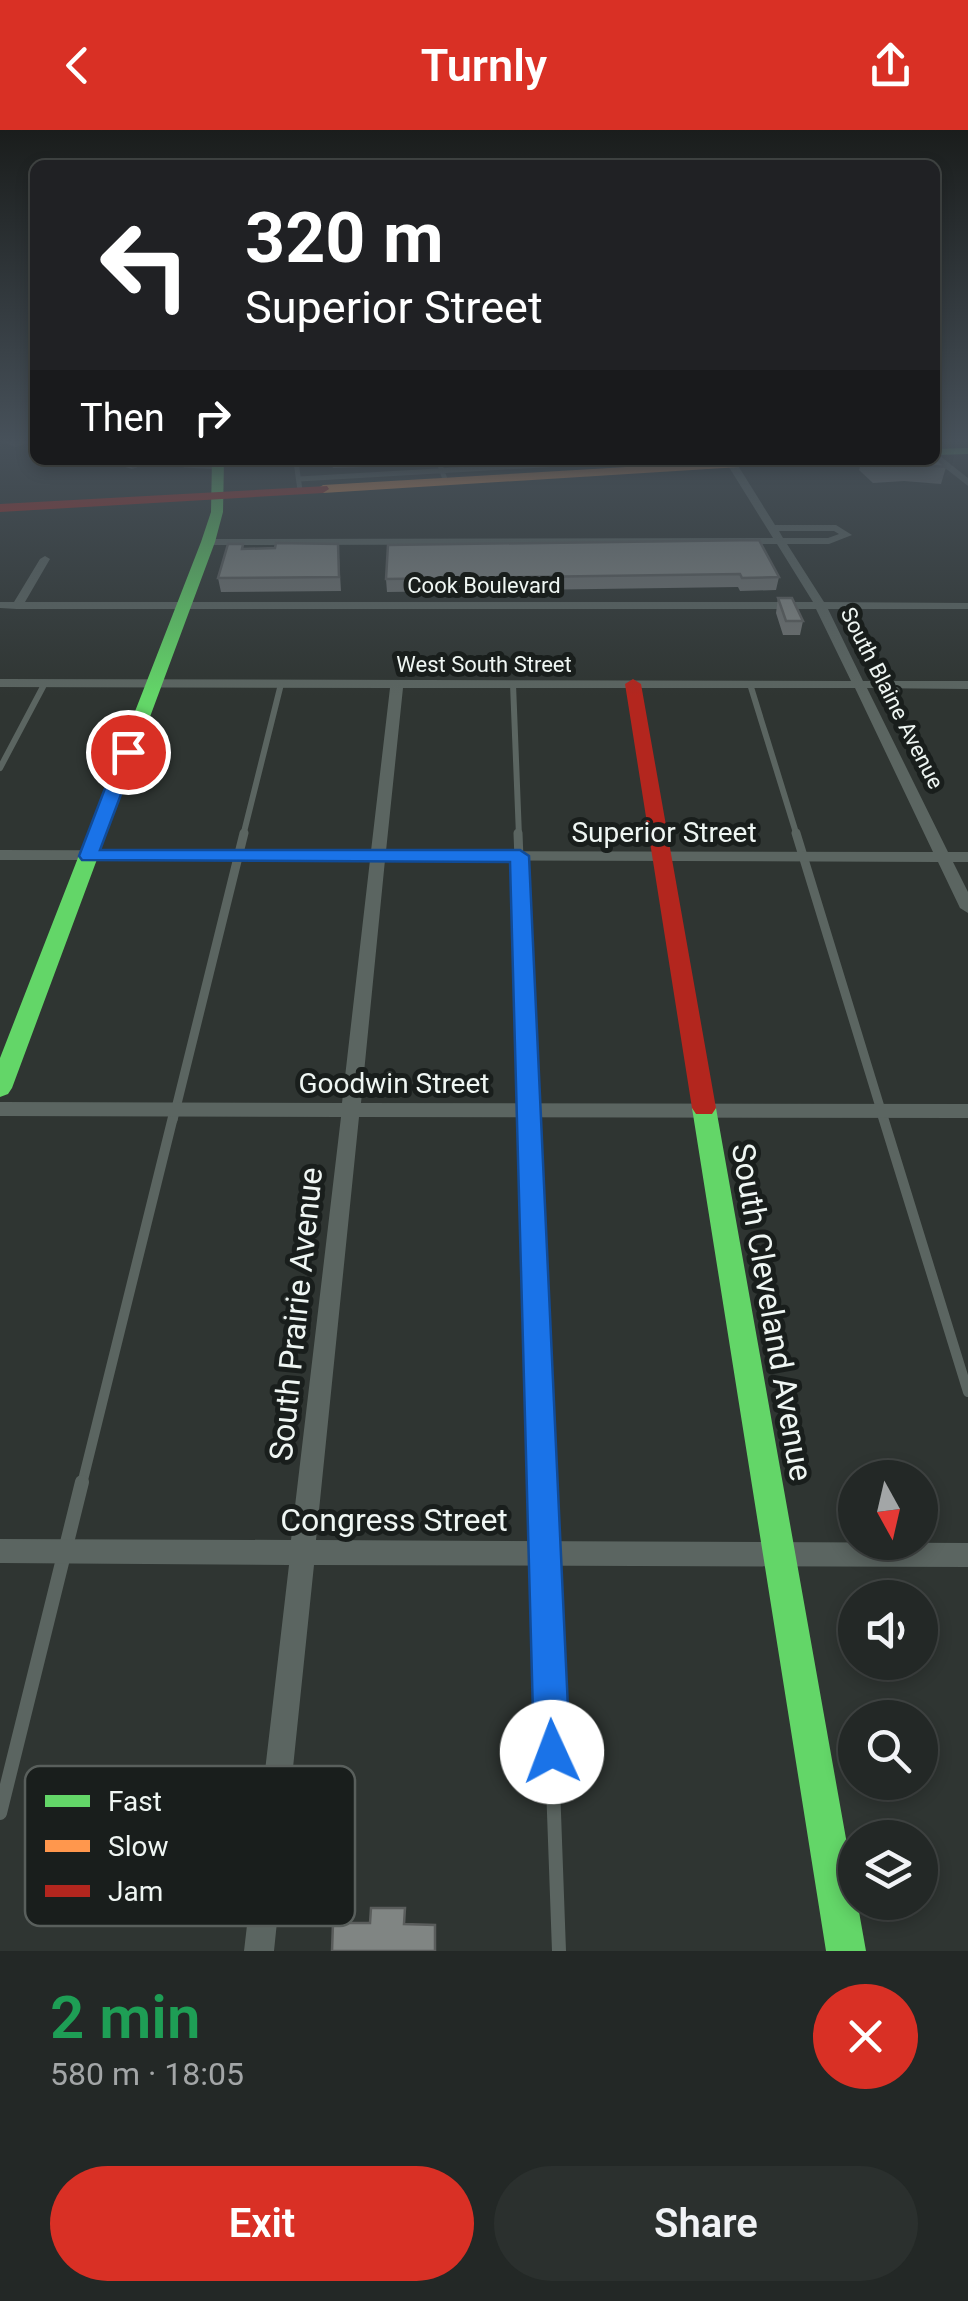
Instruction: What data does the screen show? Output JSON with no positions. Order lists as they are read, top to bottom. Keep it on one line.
{"streets":{"street":["Cook Boulevard","West South Street","South Blaine Avenue","Superior Street","Goodwin Street","South Cleveland Avenue","South Prairie Avenue","Congress Street"]},"crossings":[["Cook Boulevard","South Blaine Avenue"],["West South Street","South Blaine Avenue"],["West South Street","South Cleveland Avenue"],["West South Street","South Prairie Avenue"],["South Blaine Avenue","Superior Street"],["Superior Street","South Cleveland Avenue"],["Superior Street","South Prairie Avenue"],["Goodwin Street","South Cleveland Avenue"],["Goodwin Street","South Prairie Avenue"],["South Cleveland Avenue","Congress Street"],["South Prairie Avenue","Congress Street"]],"legend":["Fast","Slow","Jam"],"north":"bottom","page":{"header":"Turnly","turn":["320 m","Superior Street"],"then":"Then","heading":["2 min","580 m · 18:05"],"buttons":["Exit","Share"]}}
